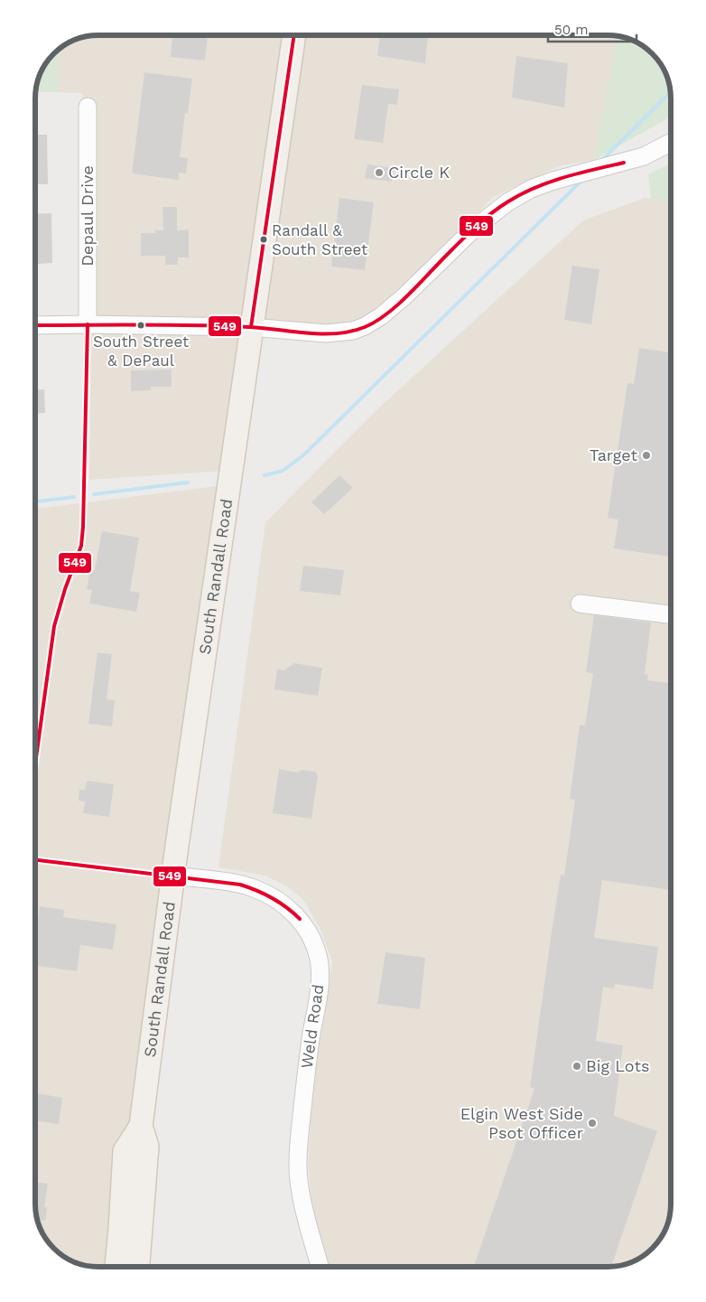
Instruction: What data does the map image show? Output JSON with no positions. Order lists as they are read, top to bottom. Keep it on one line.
{"streets":{"main road":["South Randall Road"],"street":["Depaul Drive","Weld Road"]},"crossings":[["South Randall Road","Weld Road"]],"places":["Circle K","Randall & South Street","South Street & DePaul","Target","Big Lots","Elgin West Side Psot Officer"],"lines":["transit line 549"],"scale_bar":"50 m"}
